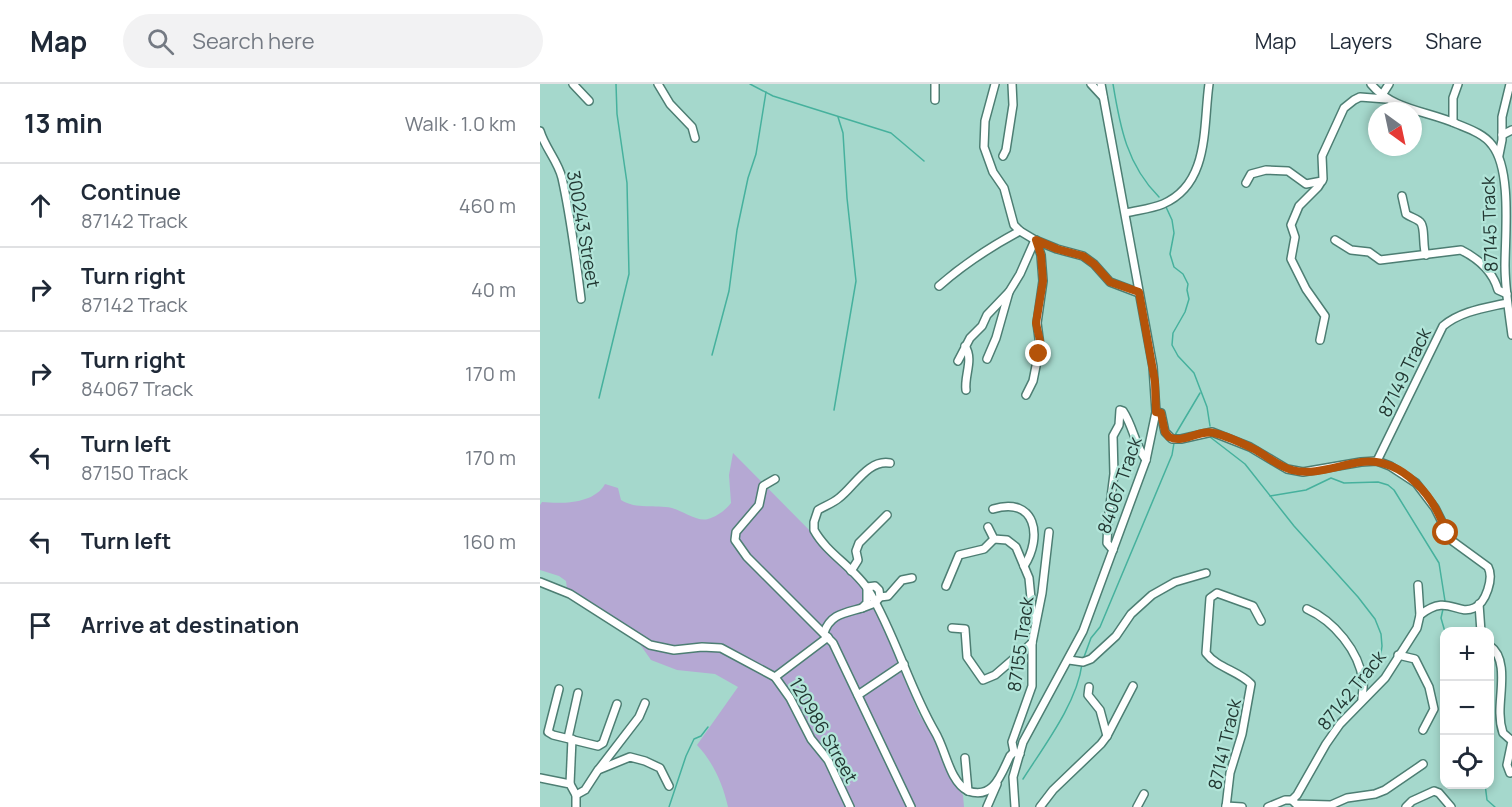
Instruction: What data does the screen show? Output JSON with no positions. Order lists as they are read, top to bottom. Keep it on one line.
{"streets":{"street":["87145 Track","300243 Street","87149 Track","84067 Track","87155 Track","87142 Track","120986 Street","87141 Track"]},"crossings":[["87145 Track","87149 Track"],["84067 Track","87155 Track"]],"north":"bottom right","page":{"header":"Map","search":"Search here","nav":["Map","Layers","Share"],"heading":["13 min","Walk · 1.0 km"],"list":[["Continue","87142 Track","460 m"],["Turn right","87142 Track","40 m"],["Turn right","84067 Track","170 m"],["Turn left","87150 Track","170 m"],["Turn left","160 m"],"Arrive at destination"],"map_buttons":["+","−"]}}
